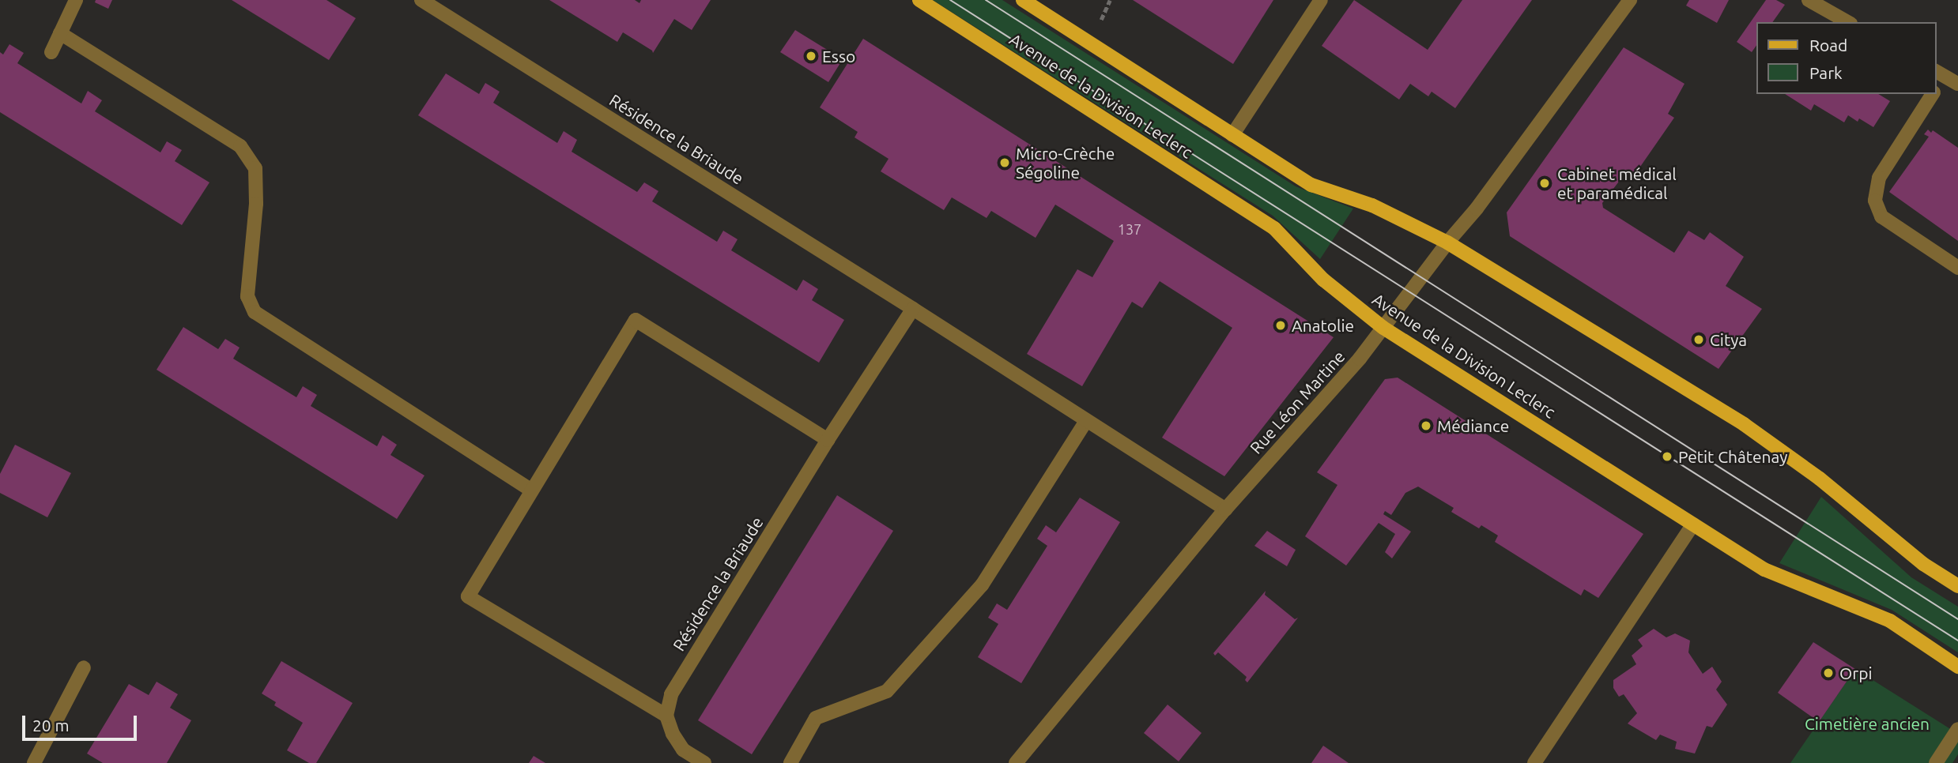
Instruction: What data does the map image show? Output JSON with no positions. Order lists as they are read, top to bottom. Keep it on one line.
{"streets":{"main road":["Avenue de la Division Leclerc"],"street":["Résidence la Briaude","Rue Léon Martine"]},"crossings":[["Avenue de la Division Leclerc","Rue Léon Martine"],["Résidence la Briaude","Rue Léon Martine"]],"parks":["Cimetière ancien"],"places":["Esso","Micro-Crèche Ségoline","Cabinet médical et paramédical","Anatolie","Citya","Médiance","Petit Châtenay","Orpi"],"house_numbers":["137"],"legend":["Road","Park"],"scale_bar":"20 m"}
